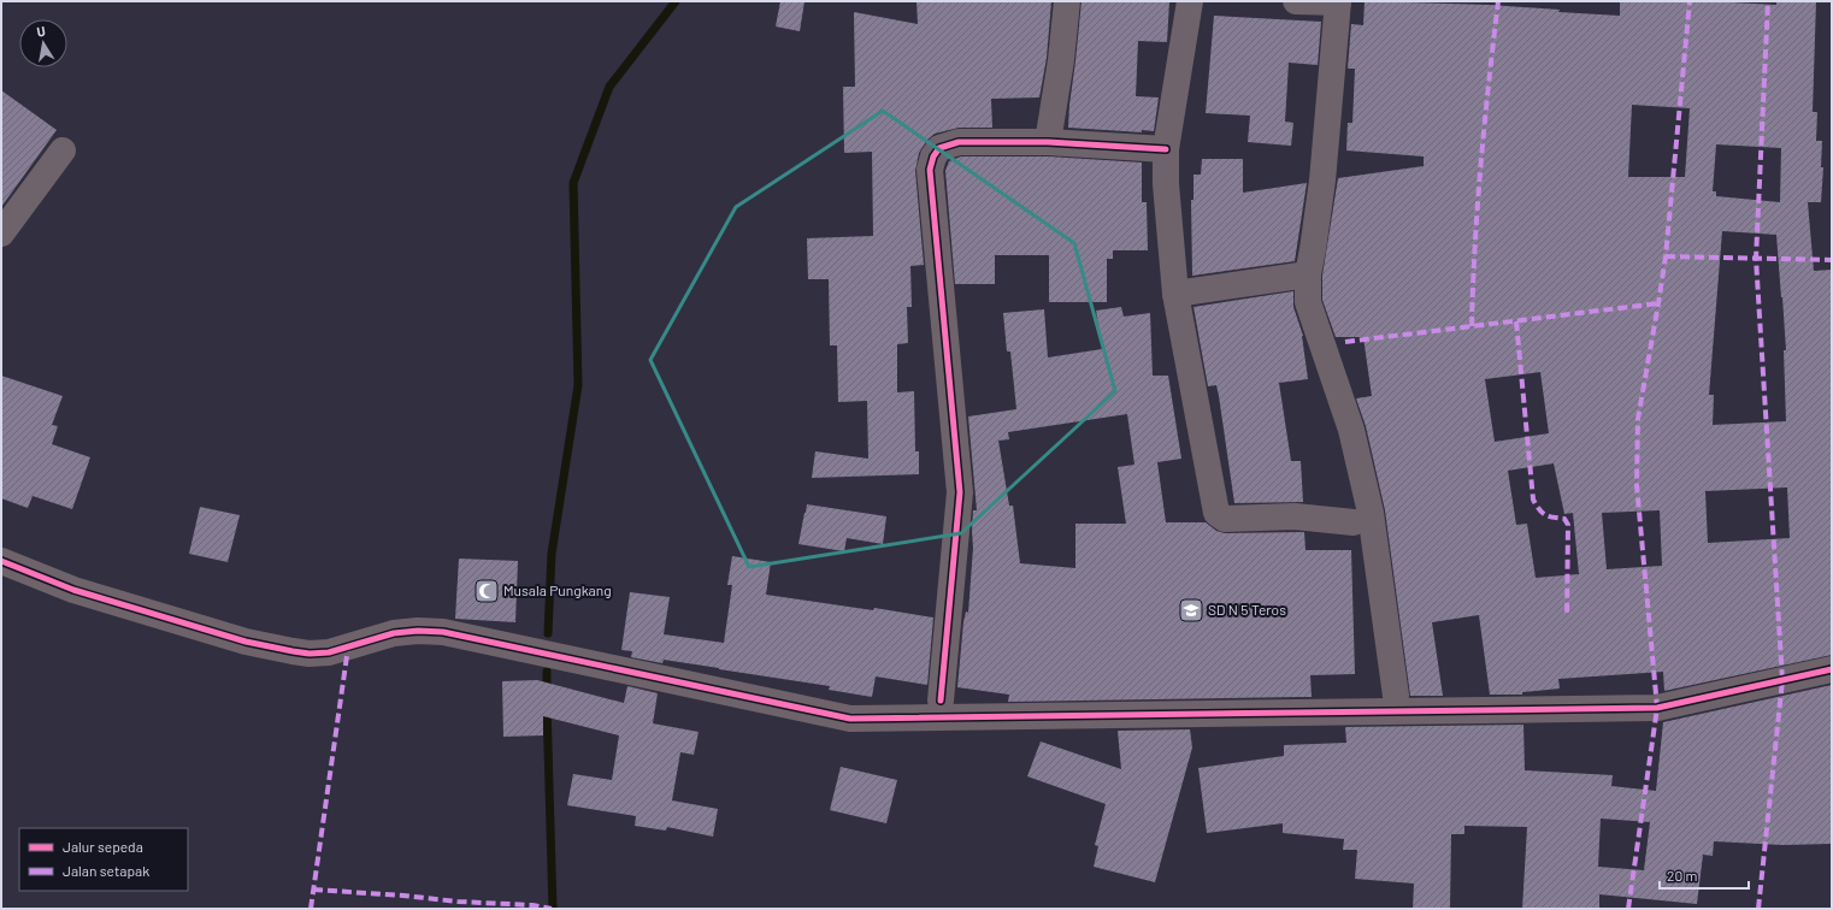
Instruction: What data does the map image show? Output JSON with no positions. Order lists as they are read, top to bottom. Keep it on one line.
{"places":{"mosque":["Musala Pungkang"],"school or university":["SD N 5 Teros"]},"legend":["Jalur sepeda","Jalan setapak"],"scale_bar":"20 m","north":"top"}
